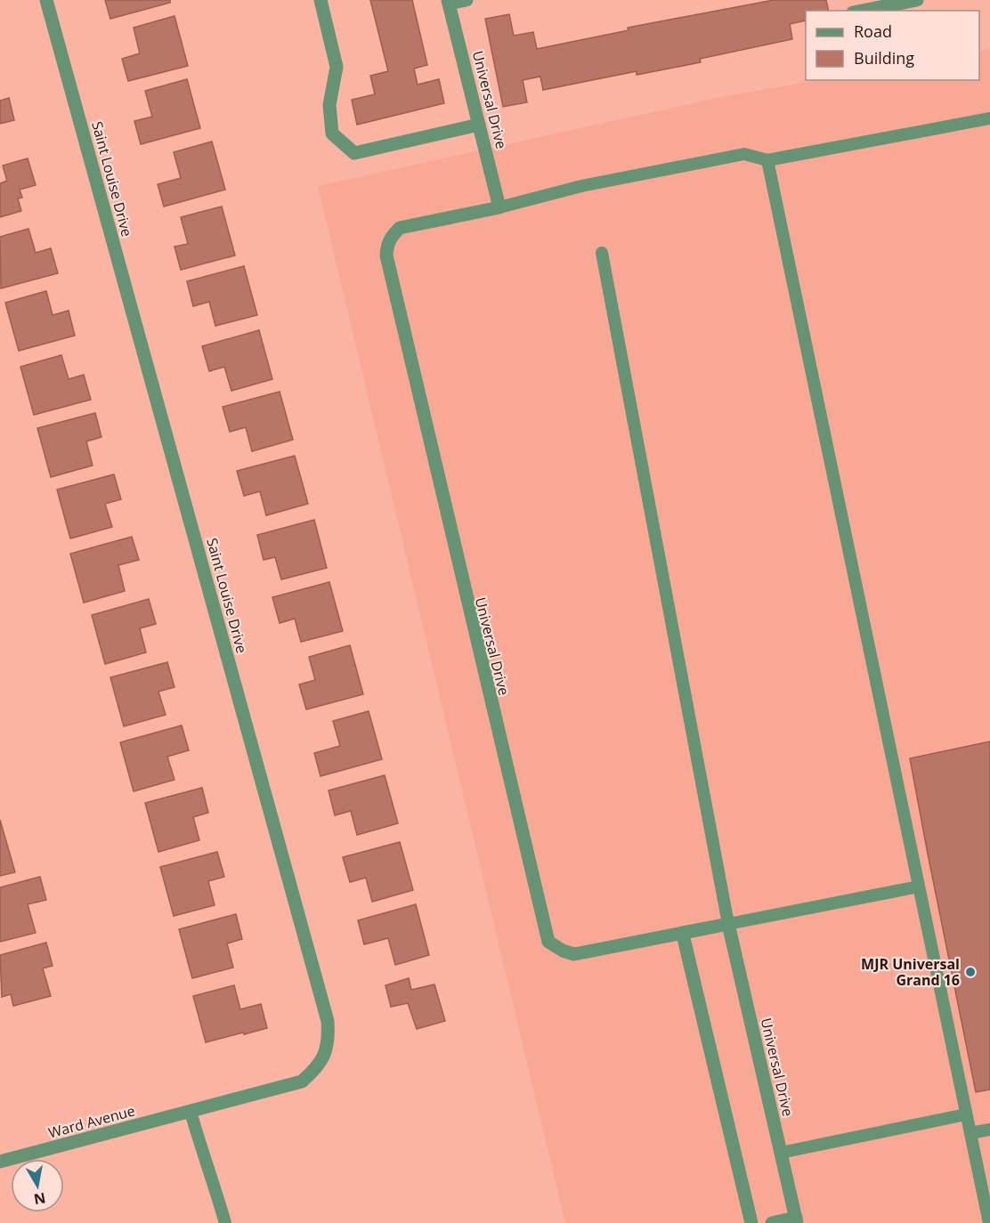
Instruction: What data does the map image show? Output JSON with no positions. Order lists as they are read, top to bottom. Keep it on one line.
{"streets":{"street":["Universal Drive","Saint Louise Drive","Ward Avenue"]},"crossings":[["Saint Louise Drive","Ward Avenue"]],"places":["MJR Universal Grand 16"],"legend":["Road","Building"],"north":"bottom"}
